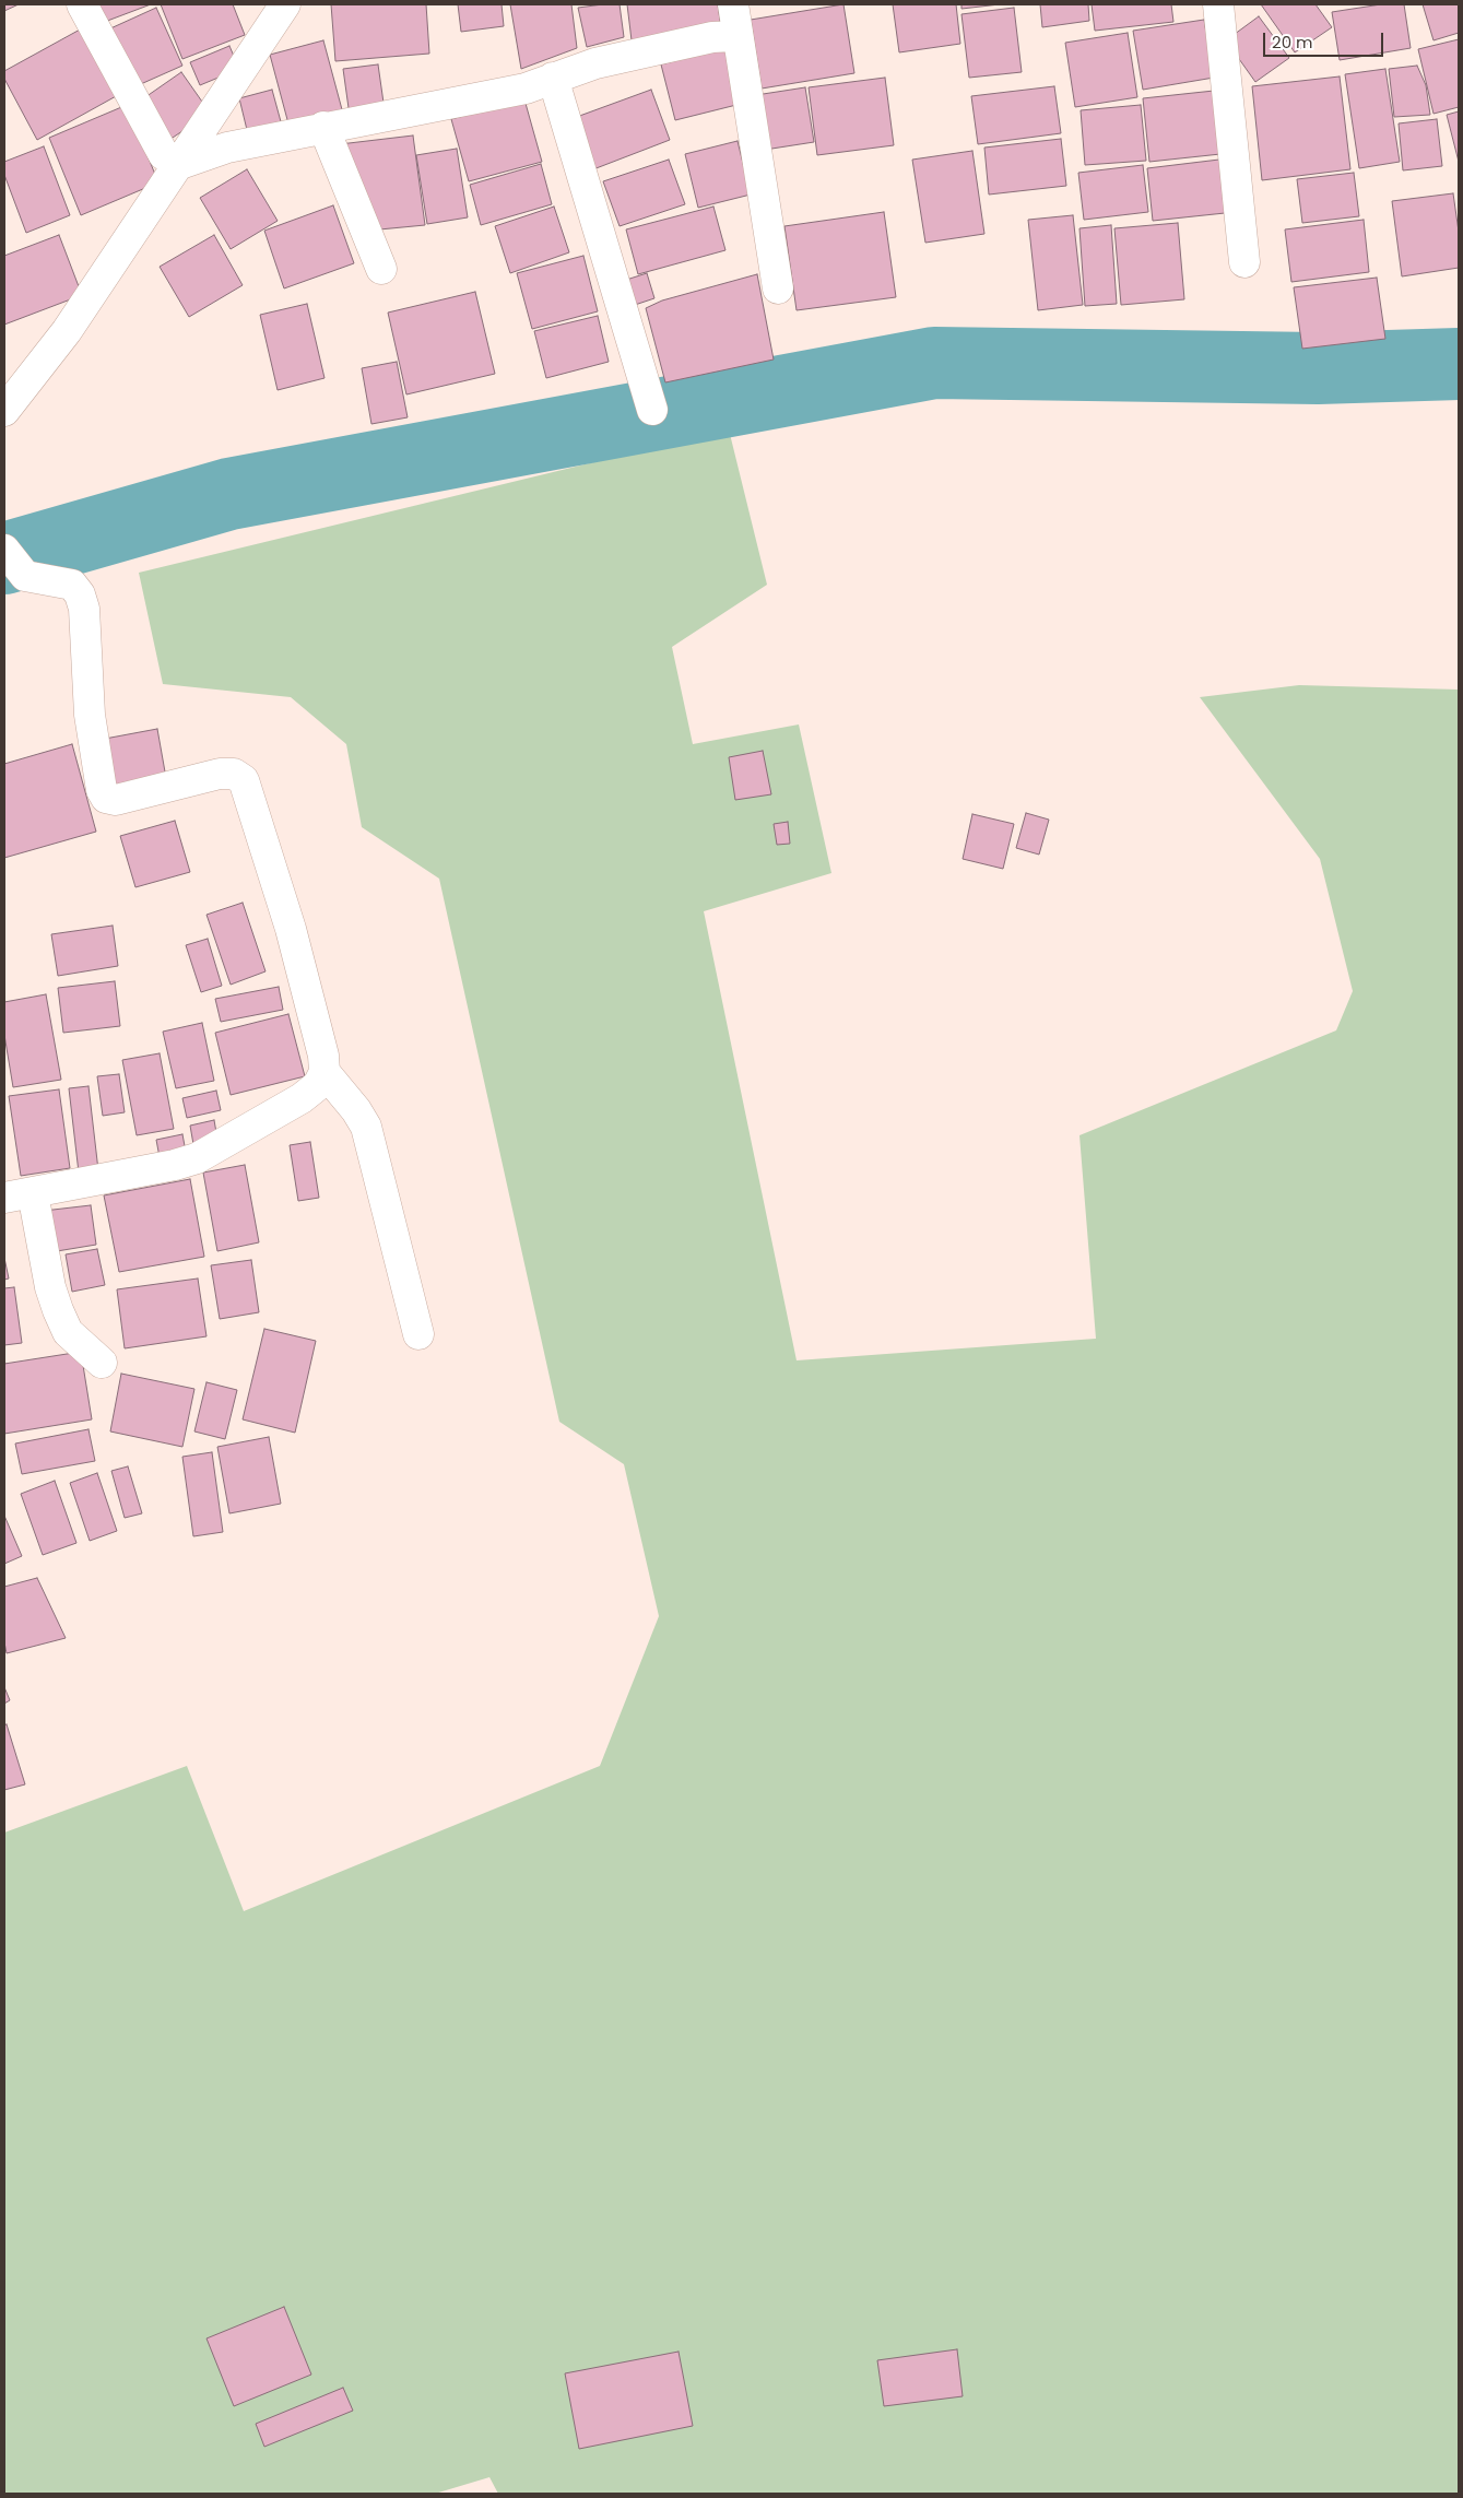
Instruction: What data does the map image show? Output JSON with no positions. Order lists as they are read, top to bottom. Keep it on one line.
{"scale_bar":"20 m"}
